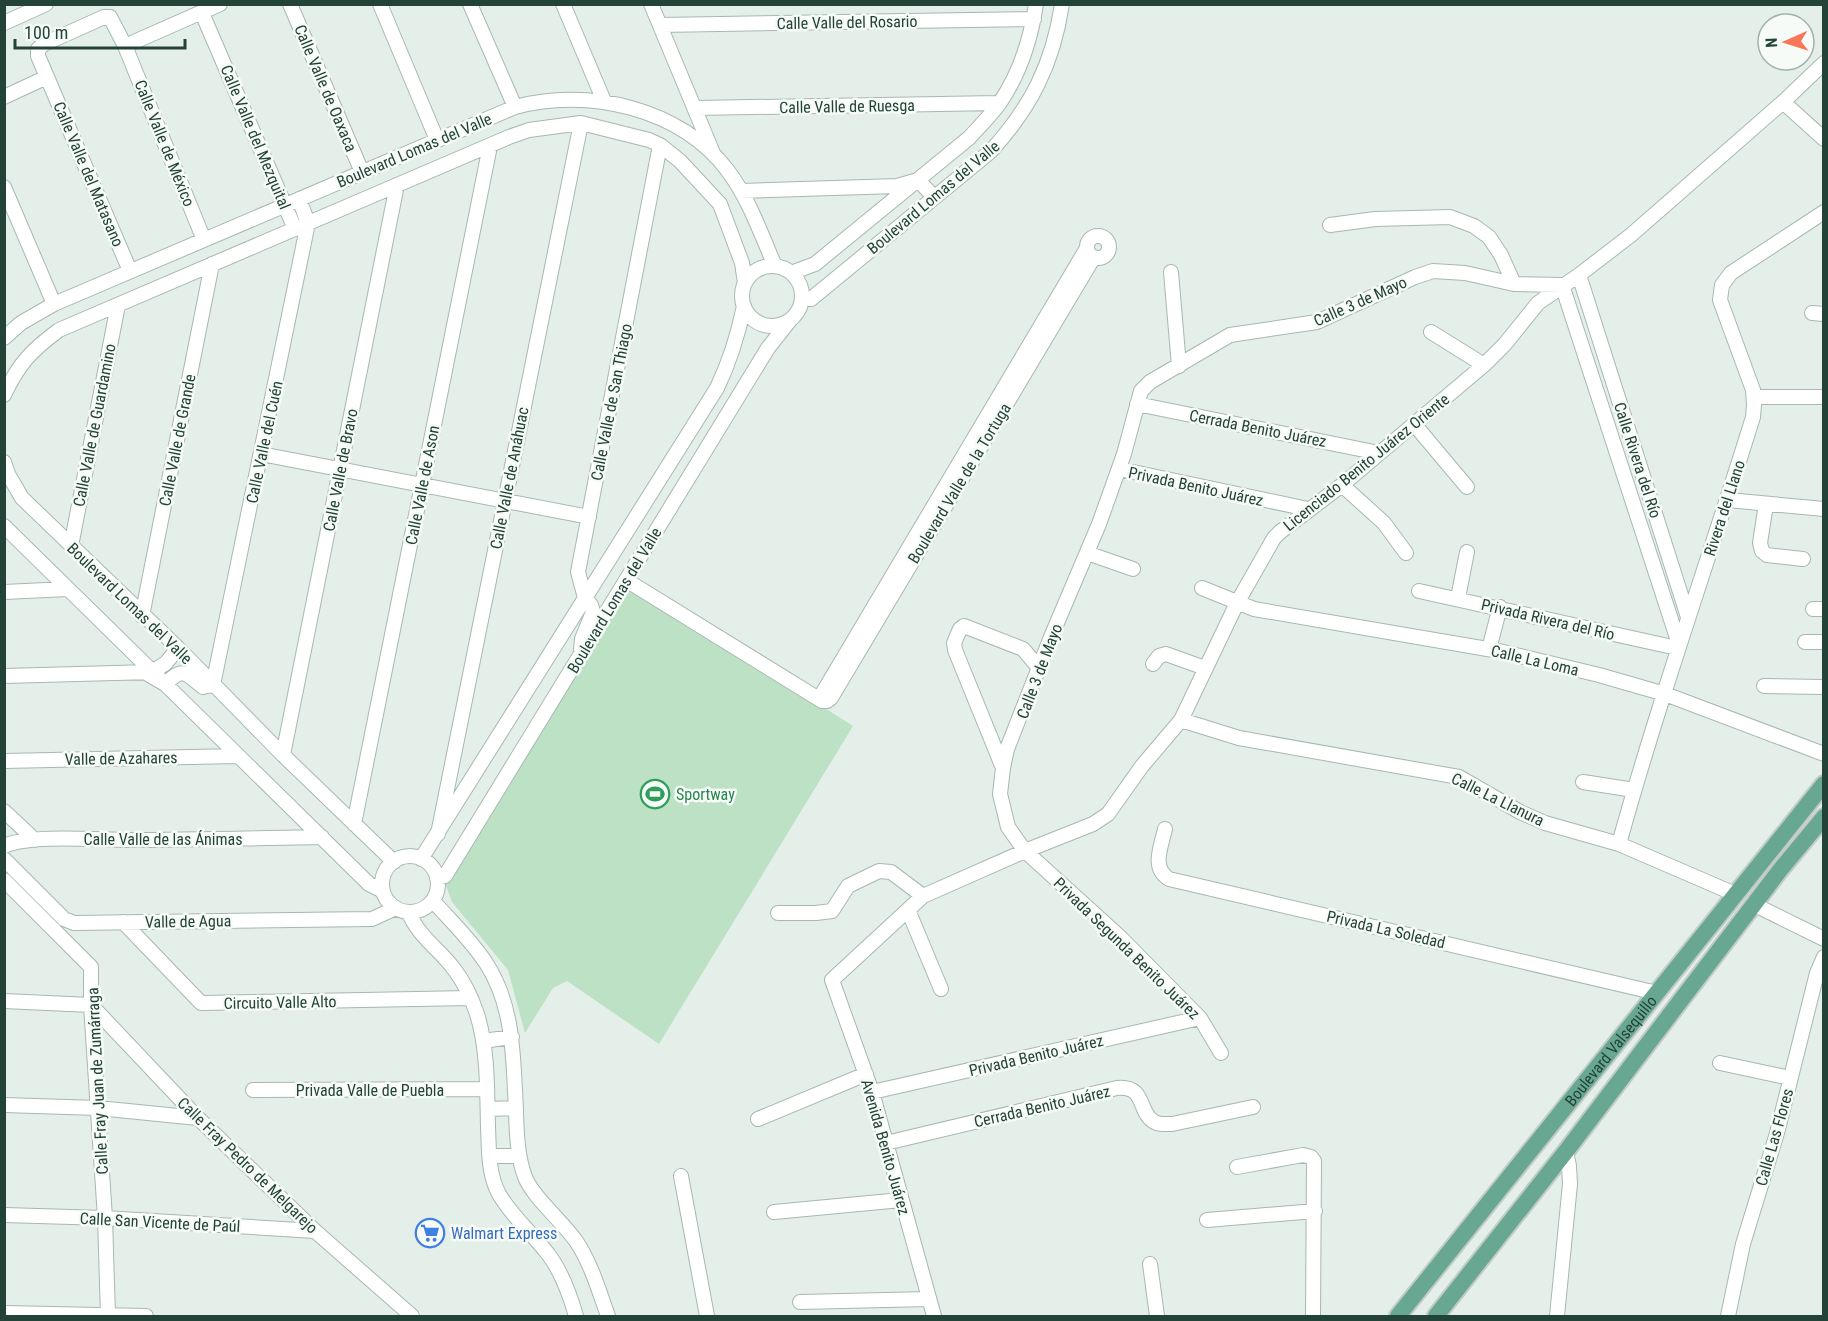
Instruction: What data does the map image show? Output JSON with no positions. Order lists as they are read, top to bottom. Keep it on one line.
{"streets":{"main road":["Boulevard Valsequillo"],"street":["Calle Valle del Rosario","Calle Valle de Oaxaca","Calle Valle de Ruesga","Calle Valle del Mezquital","Calle Valle de México","Boulevard Lomas del Valle","Calle Valle del Matasano","Calle 3 de Mayo","Calle Valle de San Thiago","Calle Valle de Guardamino","Cerrada Benito Juárez","Calle Valle de Grande","Calle Valle del Cuén","Calle Rivera del Río","Licenciado Benito Juárez Oriente","Calle Valle de Bravo","Calle Valle de Anáhuac","Boulevard Valle de la Tortuga","Calle Valle de Ason","Privada Benito Juárez","Rivera del Llano","Privada Rivera del Río","Calle La Loma","Valle de Azahares","Calle La Llanura","Calle Valle de las Ánimas","Valle de Agua","Privada La Soledad","Privada Segunda Benito Juárez","Circuito Valle Alto","Calle Fray Juan de Zumárraga","Privada Valle de Puebla","Calle Las Flores","Avenida Benito Juárez","Calle Fray Pedro de Melgarejo","Calle San Vicente de Paúl"]},"crossings":[["Calle Valle del Rosario","Boulevard Lomas del Valle"],["Calle Valle de Oaxaca","Boulevard Lomas del Valle"],["Calle Valle de Ruesga","Boulevard Lomas del Valle"],["Calle Valle del Mezquital","Boulevard Lomas del Valle"],["Calle Valle de México","Boulevard Lomas del Valle"],["Boulevard Lomas del Valle","Calle Valle del Matasano"],["Boulevard Lomas del Valle","Calle Valle de San Thiago"],["Boulevard Lomas del Valle","Calle Valle de Guardamino"],["Boulevard Lomas del Valle","Calle Valle de Grande"],["Boulevard Lomas del Valle","Calle Valle del Cuén"],["Boulevard Lomas del Valle","Calle Valle de Bravo"],["Boulevard Lomas del Valle","Calle Valle de Anáhuac"],["Boulevard Lomas del Valle","Boulevard Valle de la Tortuga"],["Boulevard Lomas del Valle","Calle Valle de Ason"],["Boulevard Lomas del Valle","Valle de Azahares"],["Boulevard Lomas del Valle","Calle Valle de las Ánimas"],["Boulevard Lomas del Valle","Valle de Agua"],["Calle 3 de Mayo","Cerrada Benito Juárez"],["Calle 3 de Mayo","Calle Rivera del Río"],["Calle 3 de Mayo","Licenciado Benito Juárez Oriente"],["Calle 3 de Mayo","Privada Benito Juárez"],["Calle 3 de Mayo","Privada Segunda Benito Juárez"],["Cerrada Benito Juárez","Licenciado Benito Juárez Oriente"],["Cerrada Benito Juárez","Avenida Benito Juárez"],["Calle Rivera del Río","Licenciado Benito Juárez Oriente"],["Calle Rivera del Río","Rivera del Llano"],["Calle Rivera del Río","Privada Rivera del Río"],["Licenciado Benito Juárez Oriente","Privada Benito Juárez"],["Licenciado Benito Juárez Oriente","Calle La Loma"],["Licenciado Benito Juárez Oriente","Calle La Llanura"],["Licenciado Benito Juárez Oriente","Privada Segunda Benito Juárez"],["Licenciado Benito Juárez Oriente","Avenida Benito Juárez"],["Privada Benito Juárez","Privada Segunda Benito Juárez"],["Privada Benito Juárez","Avenida Benito Juárez"],["Calle La Llanura","Boulevard Valsequillo"],["Valle de Agua","Circuito Valle Alto"],["Privada La Soledad","Boulevard Valsequillo"],["Calle Fray Juan de Zumárraga","Calle Fray Pedro de Melgarejo"],["Calle Fray Juan de Zumárraga","Calle San Vicente de Paúl"],["Calle Fray Pedro de Melgarejo","Calle San Vicente de Paúl"]],"places":{"sports":["Sportway"],"supermarket":["Walmart Express"]},"scale_bar":"100 m","north":"left"}
